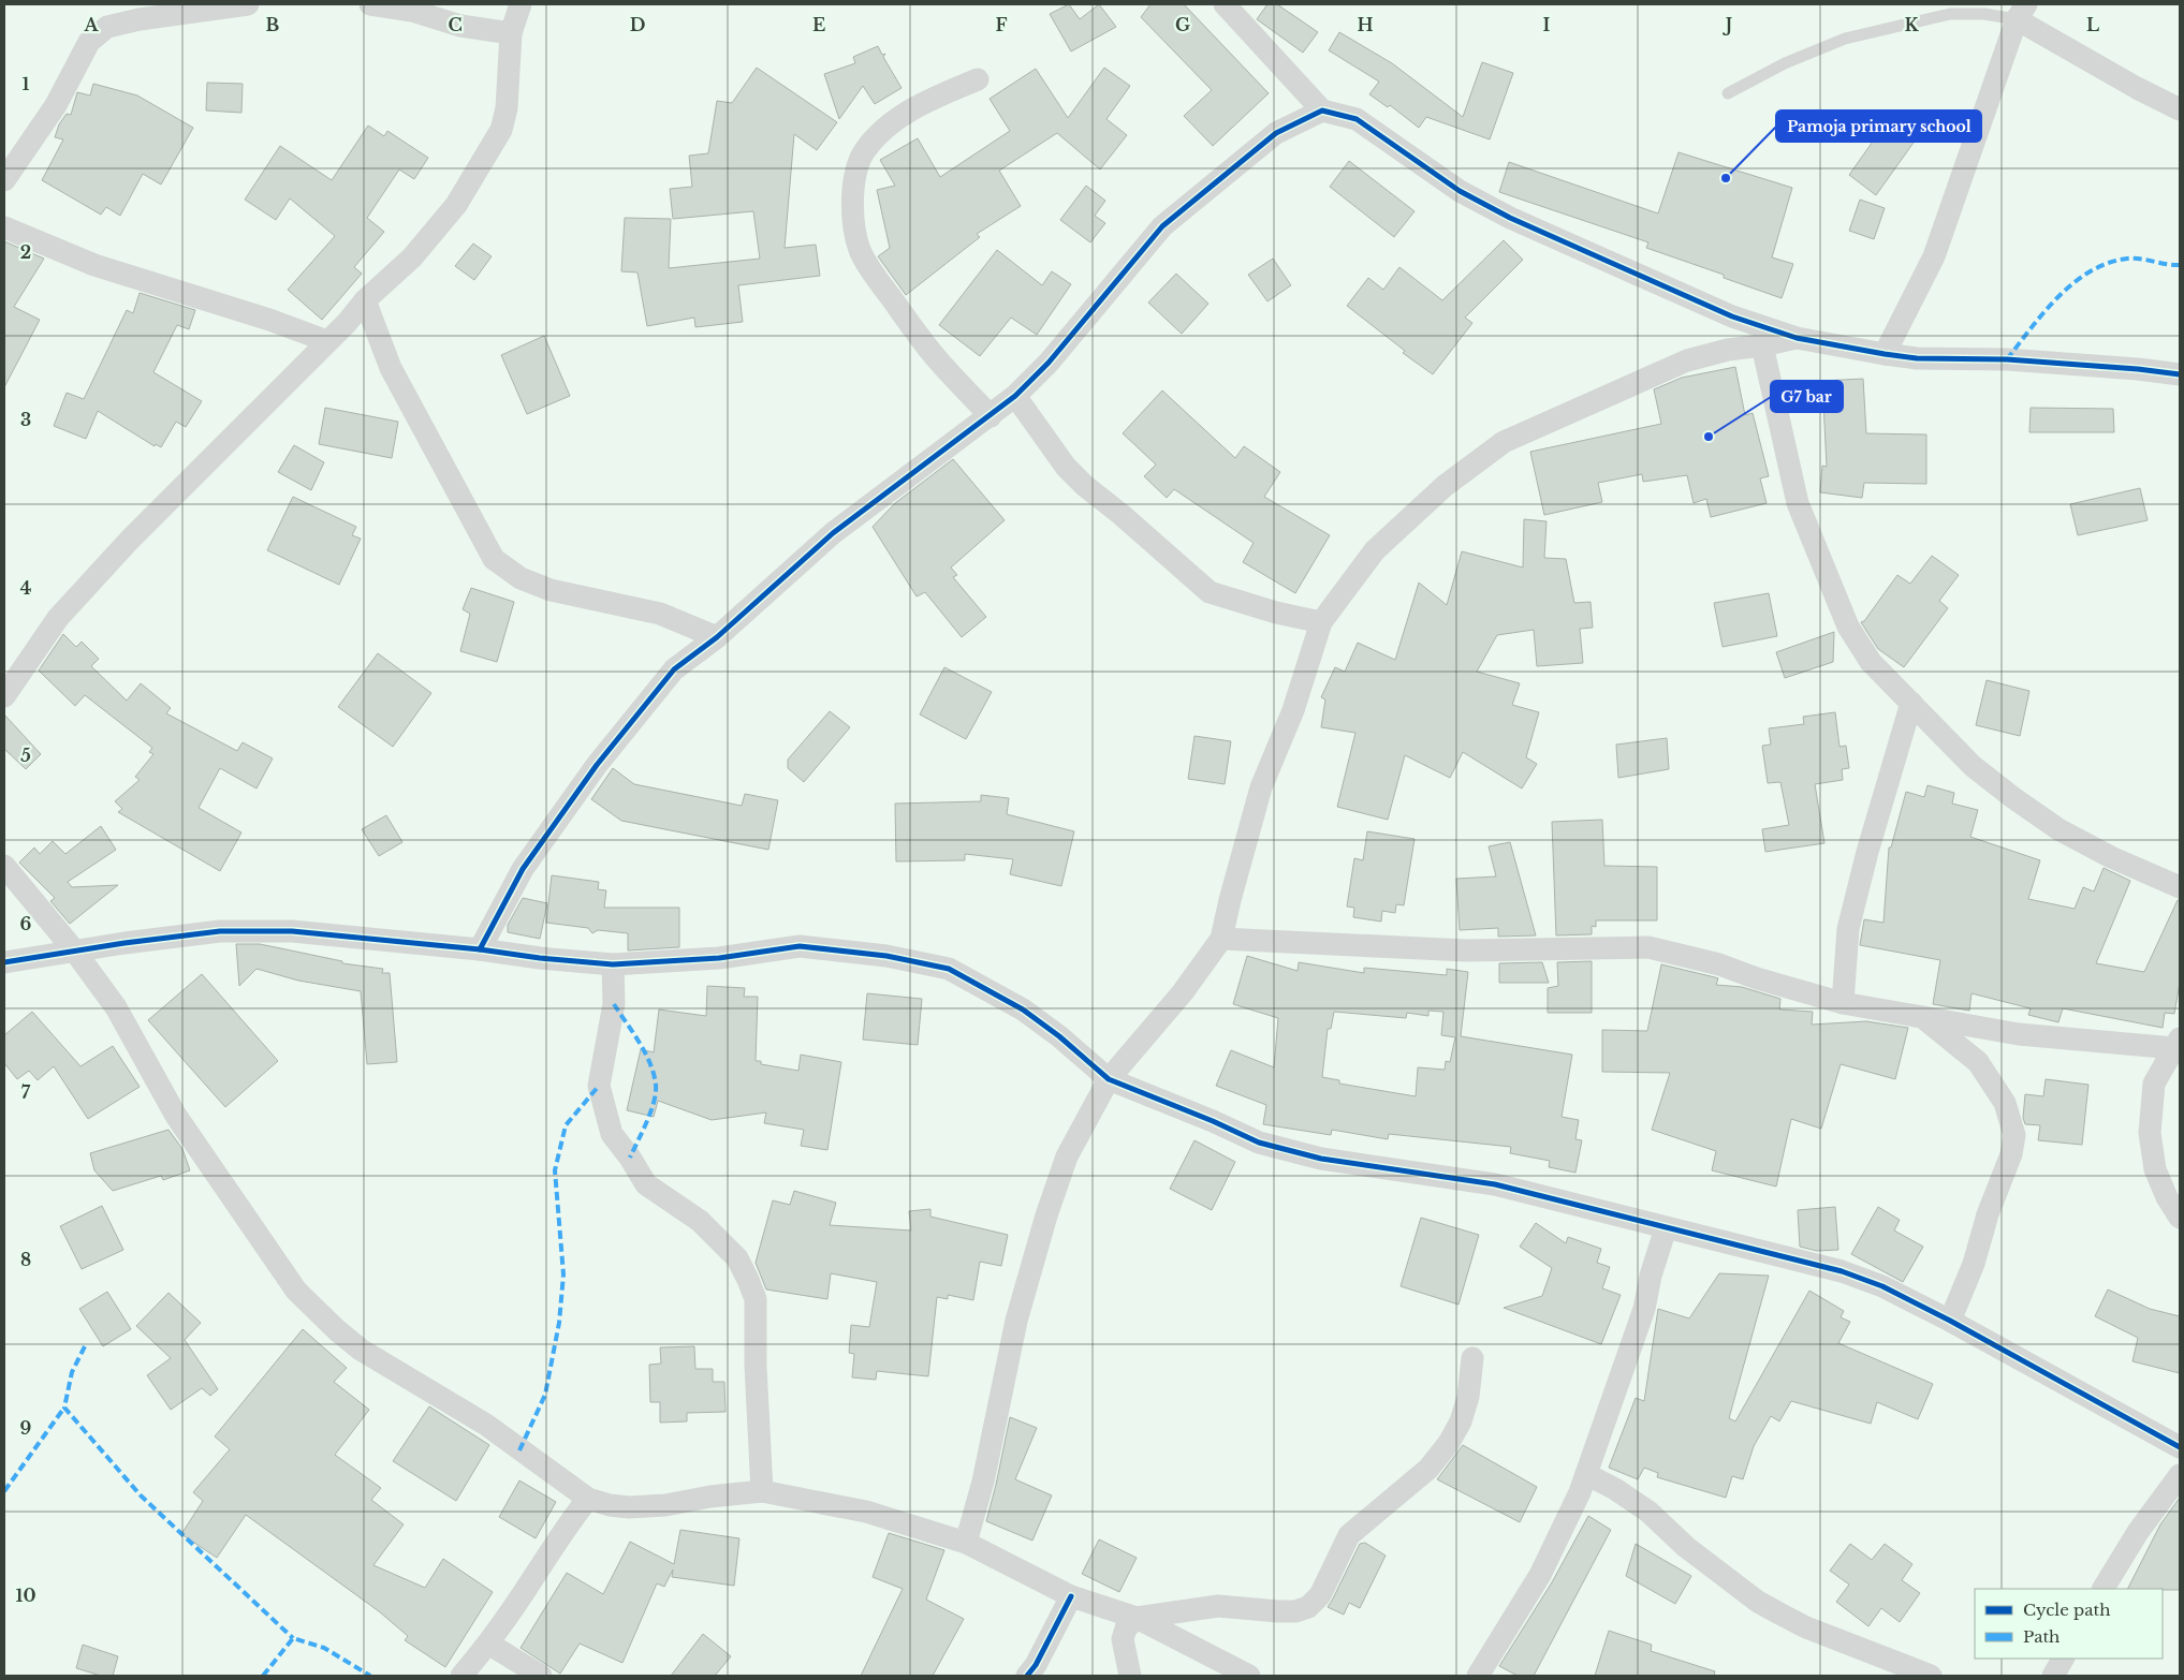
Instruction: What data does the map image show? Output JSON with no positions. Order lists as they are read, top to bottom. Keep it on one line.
{"places":["Pamoja primary school","G7 bar"],"legend":["Cycle path","Path"],"grid":{"columns":["A","B","C","D","E","F","G","H","I","J","K","L"],"rows":["1","2","3","4","5","6","7","8","9","10"]}}
